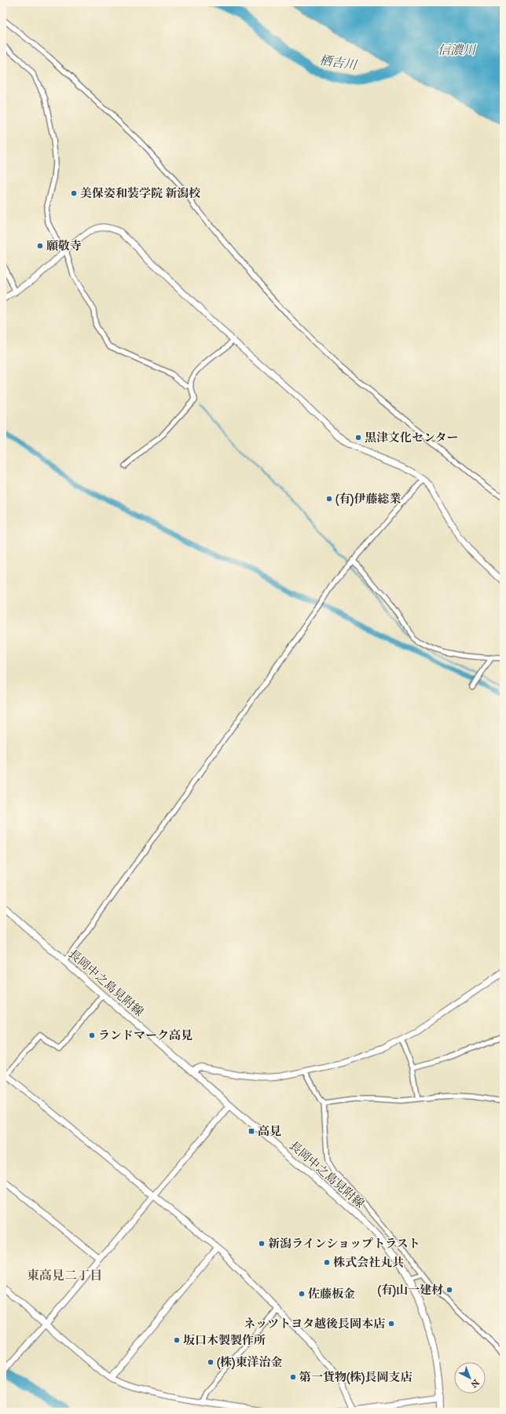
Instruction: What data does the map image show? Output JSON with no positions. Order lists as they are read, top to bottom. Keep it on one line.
{"streets":{"main road":["長岡中之島見附線"]},"districts":["東高見二丁目"],"water":["信濃川","栖吉川"],"places":{"other":["美保姿和装学院 新潟校","願敬寺","黒津文化センター","(有)伊藤総業","ランドマーク高見","新潟ラインショップトラスト","株式会社丸共","(有)山一建材","佐藤板金","ネッツトヨタ越後長岡本店","坂口木製製作所","(株)東洋治金","第一貨物(株)長岡支店"],"transit":["高見"]},"north":"bottom right"}
